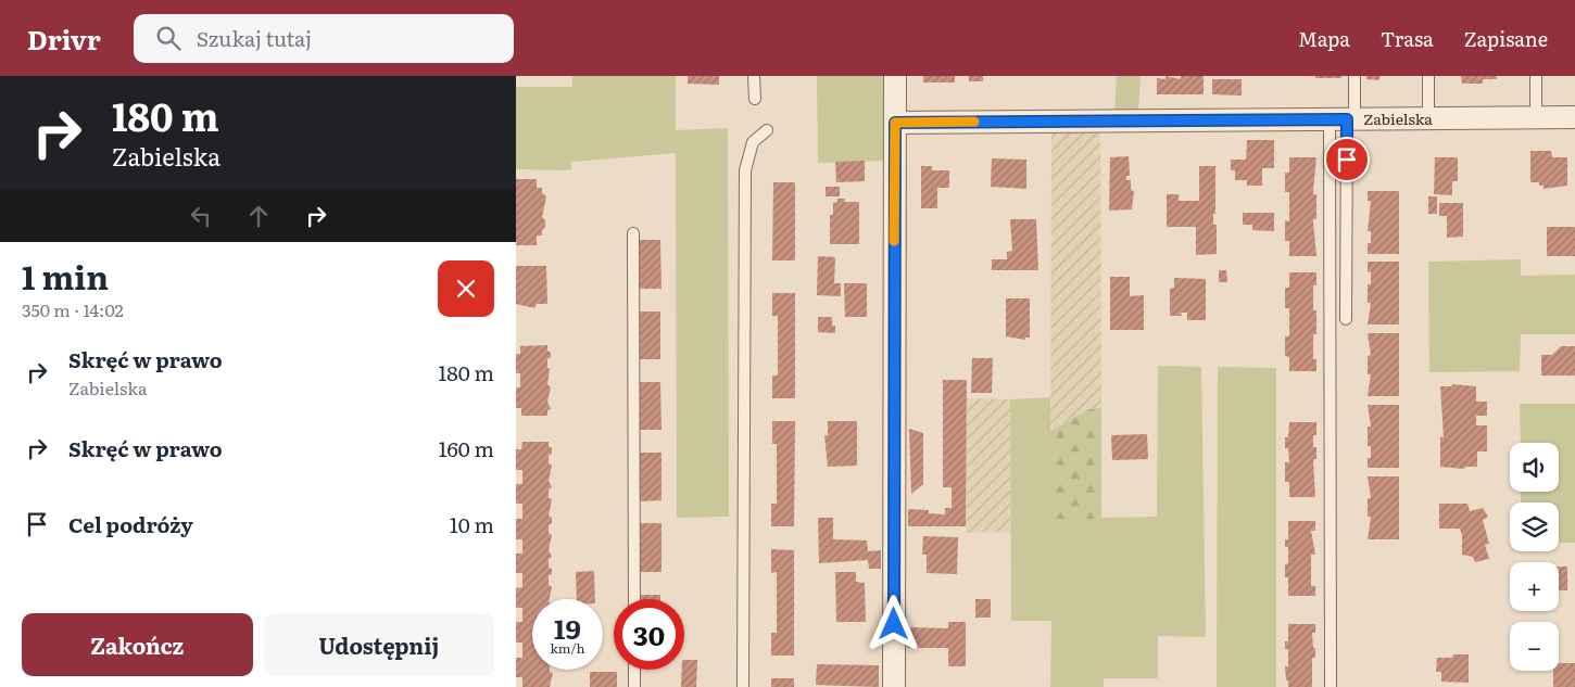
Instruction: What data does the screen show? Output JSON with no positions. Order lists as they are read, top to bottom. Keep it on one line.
{"streets":{"street":["Zabielska"]},"page":{"header":"Drivr","search":"Szukaj tutaj","nav":["Mapa","Trasa","Zapisane"],"turn":["180 m","Zabielska"],"heading":["1 min","350 m · 14:02"],"list":[{"name":"Skręć w prawo","note":"Zabielska","value":"180 m"},{"name":"Skręć w prawo","value":"160 m"},{"name":"Cel podróży","value":"10 m"}],"map_buttons":["+","−"],"speed":"19 km/h","limit":"30","buttons":["Zakończ","Udostępnij"]}}
